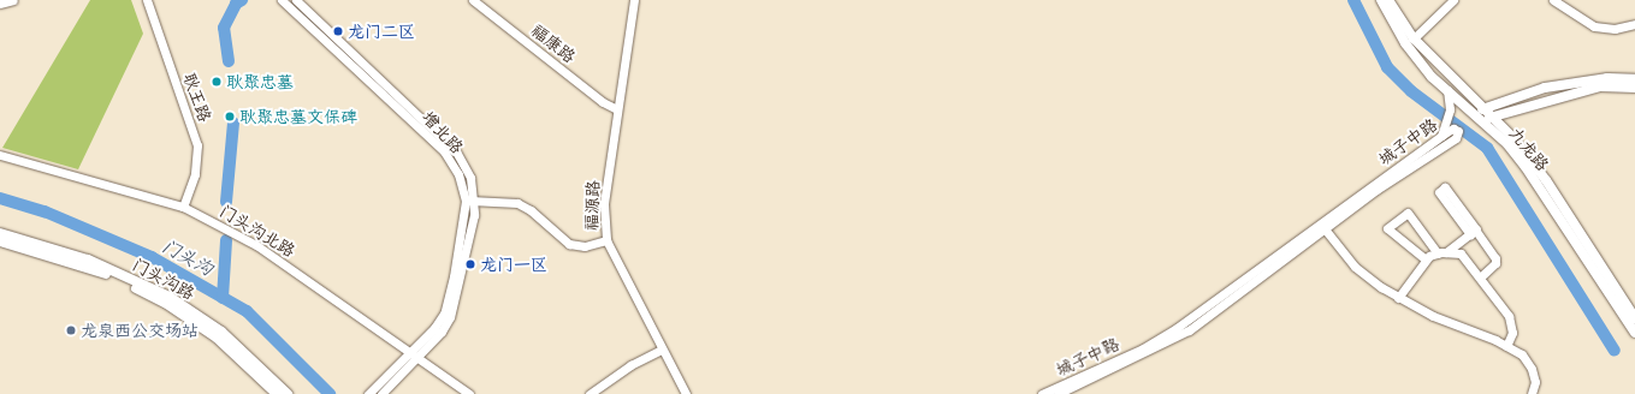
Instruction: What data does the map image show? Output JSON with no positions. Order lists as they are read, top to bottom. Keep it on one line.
{"streets":{"main road":["九龙路","门头沟路"],"street":["福康路","耿王路","增北路","城子中路","福源路","门头沟北路"]},"crossings":[["福康路","福源路"],["耿王路","门头沟北路"],["增北路","门头沟北路"]],"water":["门头沟"],"places":["龙门二区","耿聚忠墓","耿聚忠墓文保碑","龙门一区","龙泉西公交场站"]}
